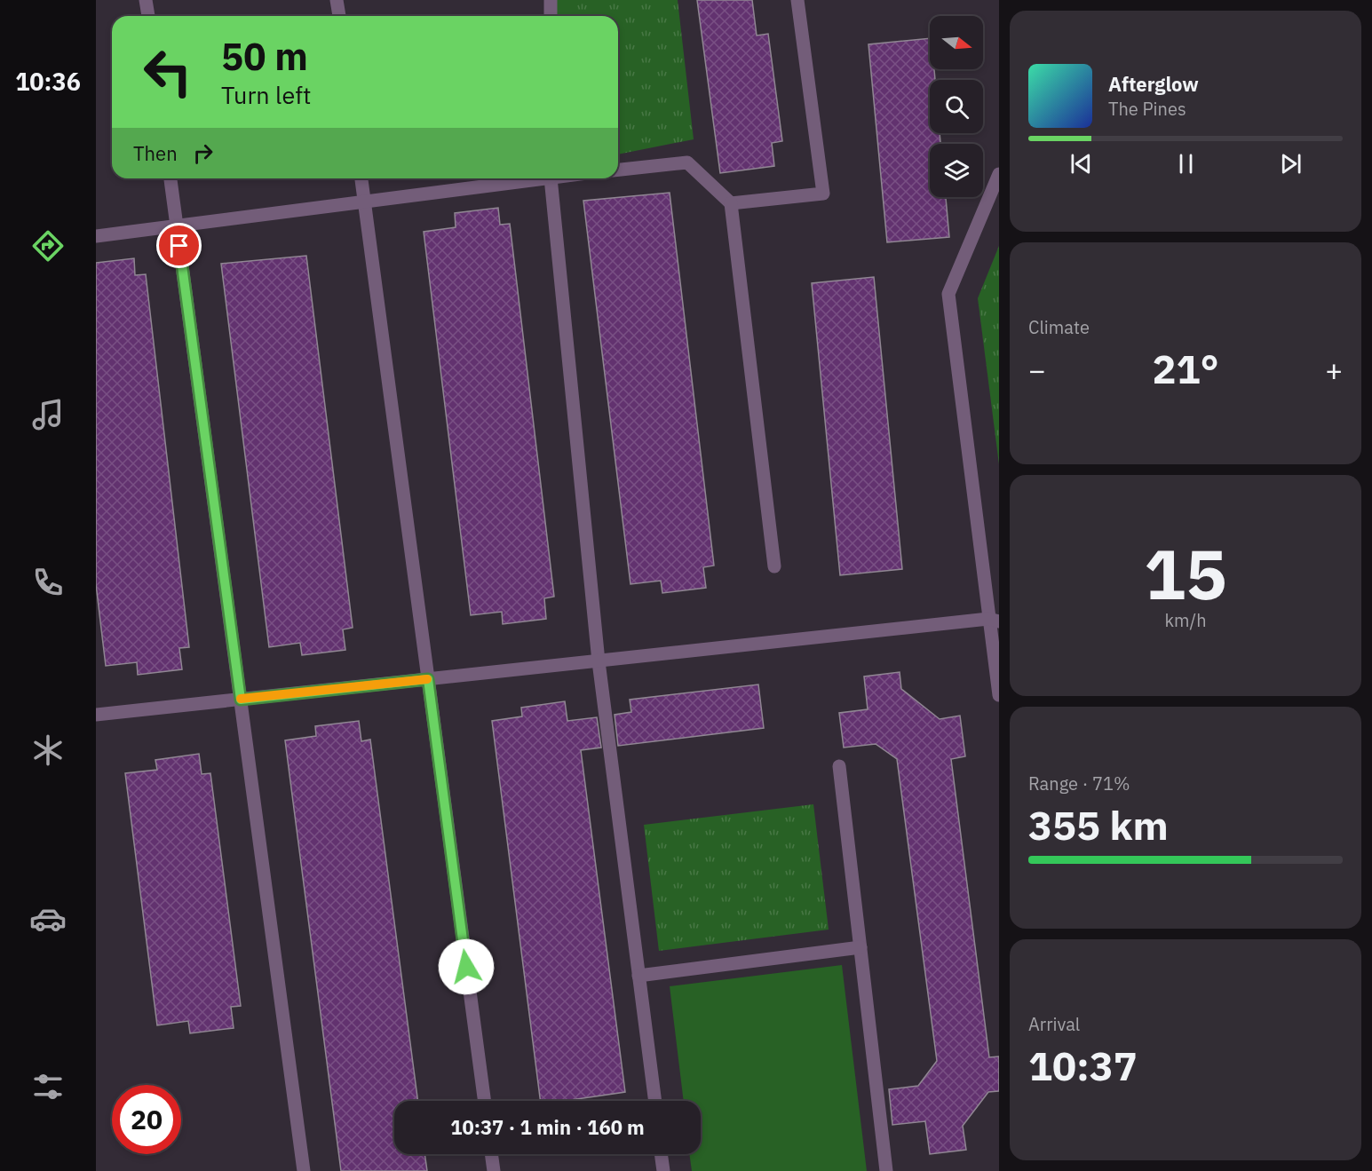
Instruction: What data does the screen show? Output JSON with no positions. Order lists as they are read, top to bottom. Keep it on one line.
{"north":"right","page":{"tabs":"10:36","turn":["50 m","Turn left"],"song":["Afterglow","The Pines"],"then":"Then","tile":["Climate",["15","km/h"],["Range · 71%","355 km"],["Arrival","10:37"]],"heat":["−","21°","+"],"limit":"20","trip":"10:37 · 1 min · 160 m"}}
